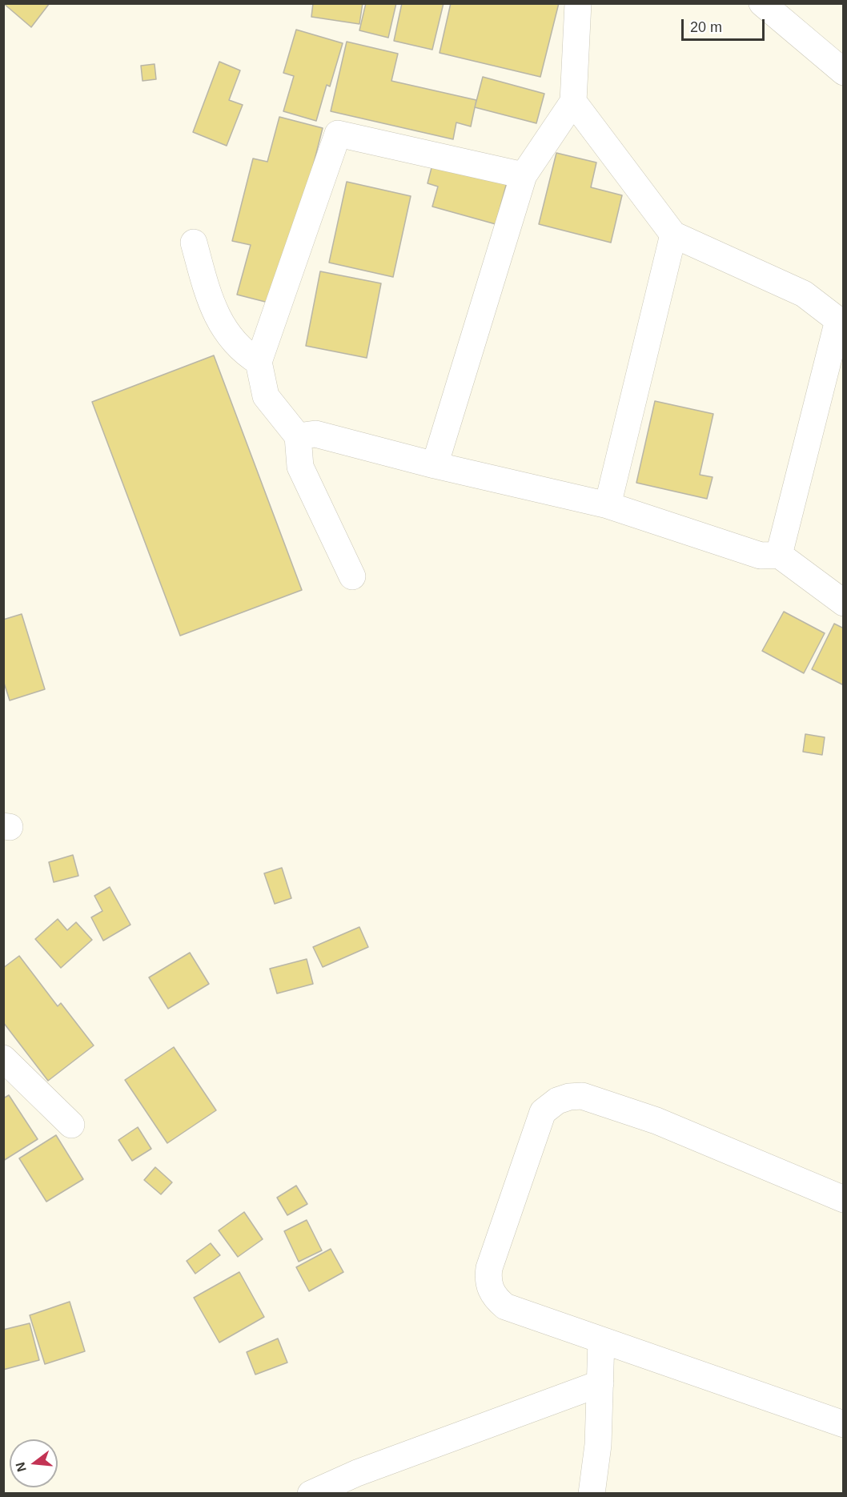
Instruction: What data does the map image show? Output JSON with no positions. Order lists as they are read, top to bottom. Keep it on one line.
{"scale_bar":"20 m","north":"left"}
